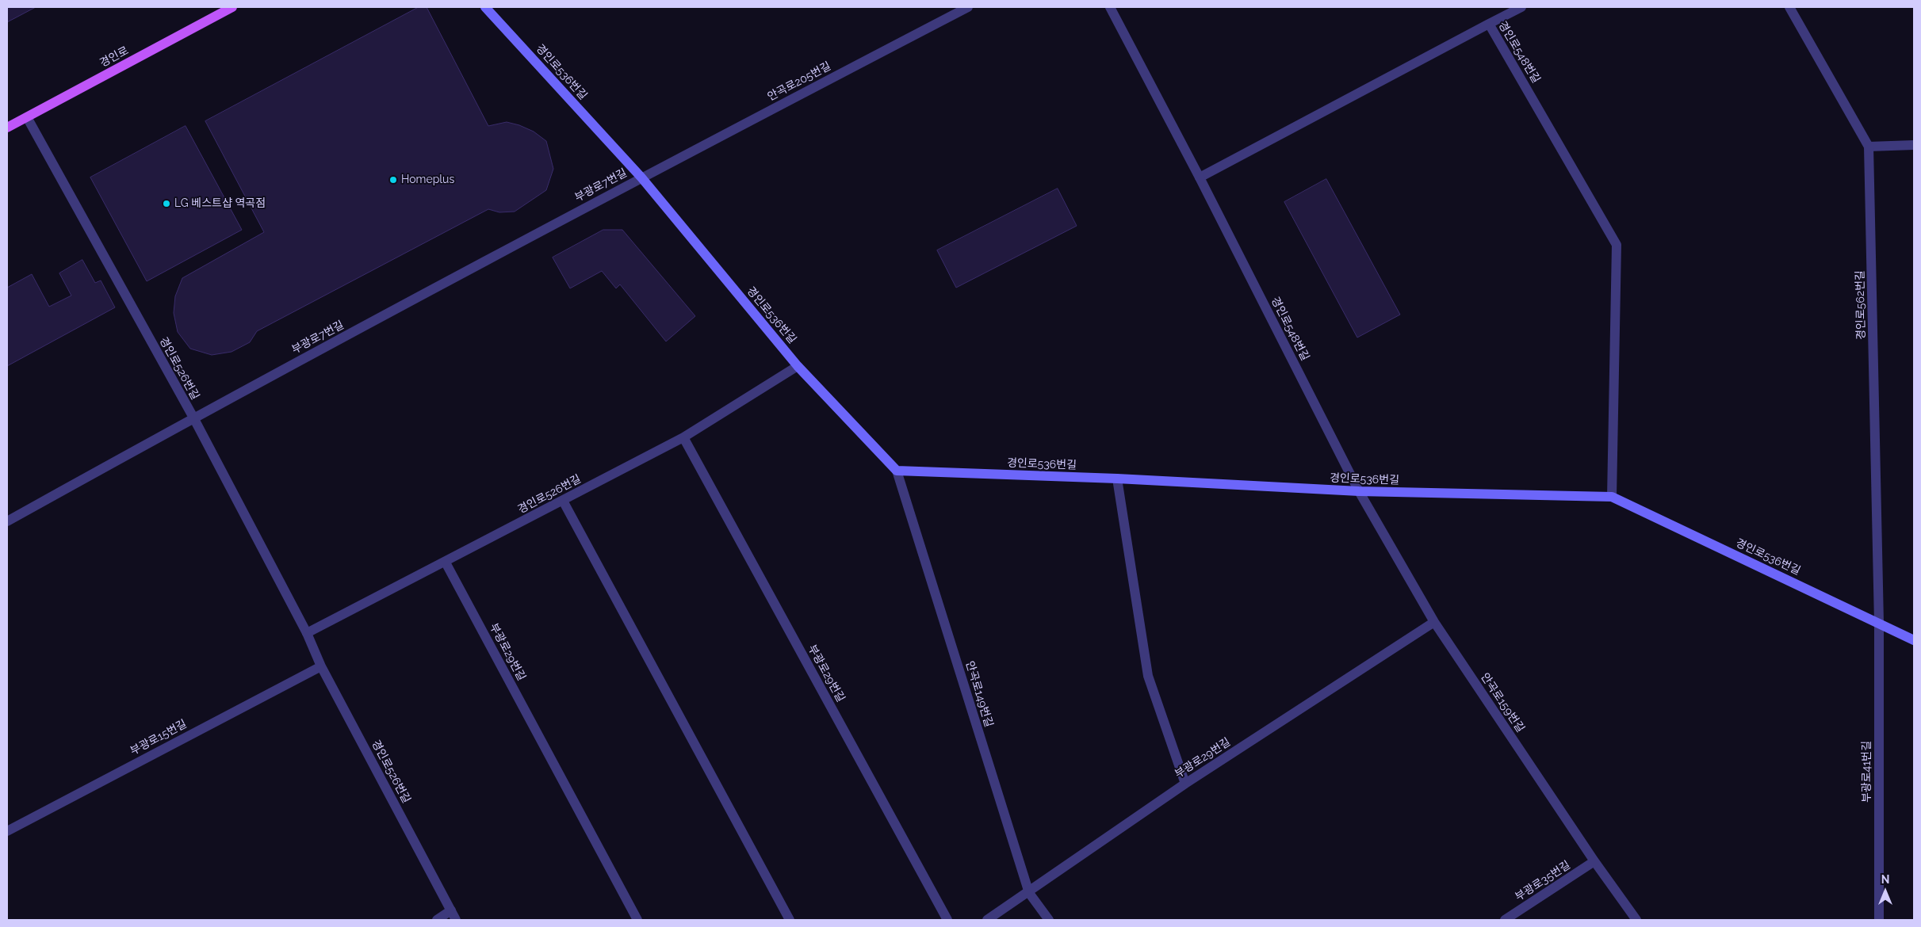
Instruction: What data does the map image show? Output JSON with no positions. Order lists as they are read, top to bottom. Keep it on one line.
{"streets":{"main road":["경인로"],"street":["경인로548번길","경인로536번길","안곡로205번길","부광로7번길","경인로562번길","경인로526번길","부광로29번길","안곡로149번길","안곡로159번길","부광로15번길","부광로41번길","부광로35번길"]},"crossings":[["경인로548번길","경인로536번길"],["경인로548번길","안곡로159번길"],["경인로","경인로526번길"],["경인로536번길","안곡로205번길"],["경인로536번길","부광로7번길"],["경인로536번길","경인로562번길"],["경인로536번길","경인로526번길"],["경인로536번길","안곡로149번길"],["경인로536번길","안곡로159번길"],["경인로536번길","부광로41번길"],["안곡로205번길","부광로7번길"],["부광로7번길","경인로526번길"],["경인로562번길","부광로41번길"],["경인로526번길","부광로29번길"],["경인로526번길","부광로15번길"],["부광로29번길","안곡로149번길"],["부광로29번길","안곡로159번길"],["안곡로159번길","부광로35번길"]],"places":["Homeplus","LG 베스트샵 역곡점"],"north":"top"}
